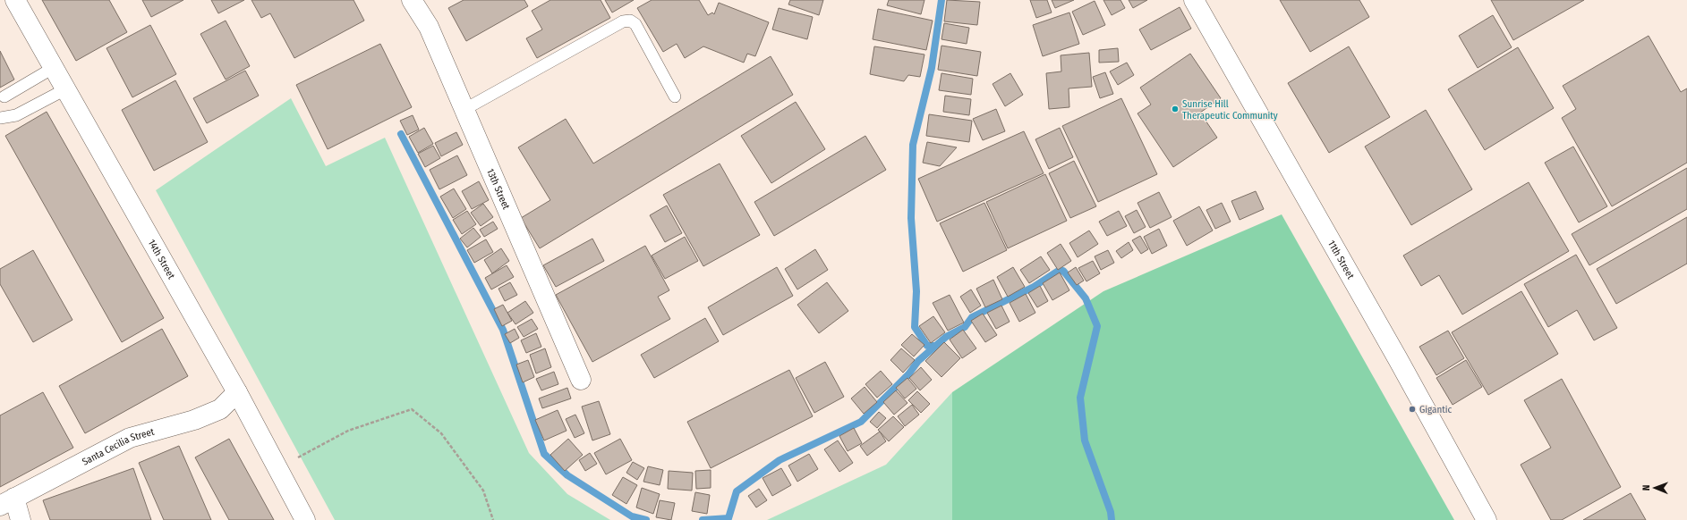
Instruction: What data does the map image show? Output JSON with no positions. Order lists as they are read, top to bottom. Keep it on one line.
{"streets":{"street":["13th Street","14th Street","11th Street","Santa Cecilia Street"]},"crossings":[["14th Street","Santa Cecilia Street"]],"places":["Sunrise Hill Therapeutic Community","Gigantic"],"north":"left"}
